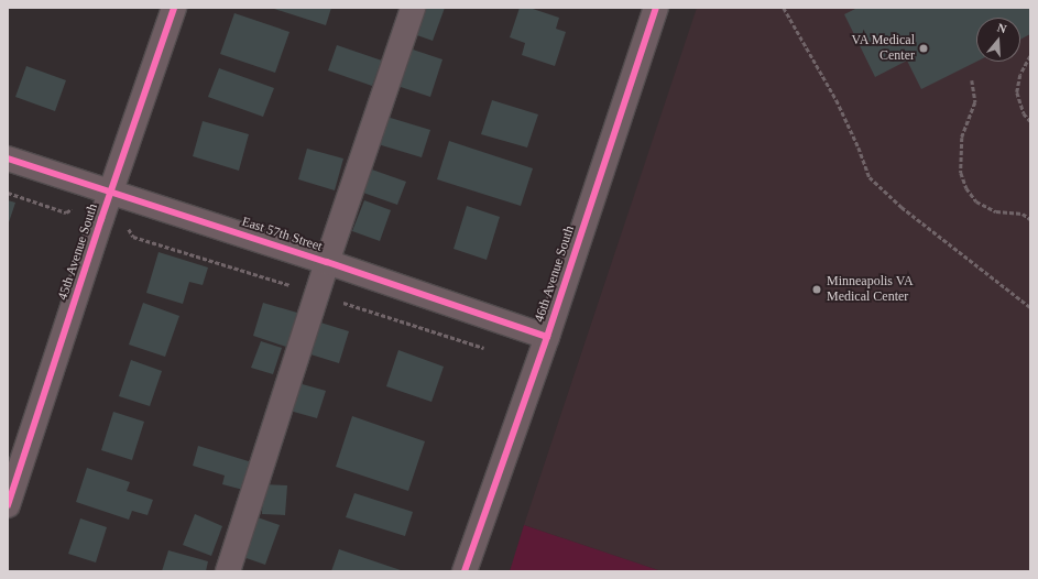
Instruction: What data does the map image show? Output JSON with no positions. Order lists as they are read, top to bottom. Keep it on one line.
{"streets":{"street":["East 57th Street","45th Avenue South","46th Avenue South"]},"crossings":[["East 57th Street","45th Avenue South"],["East 57th Street","46th Avenue South"]],"places":["VA Medical Center","Minneapolis VA Medical Center"],"north":"top"}
